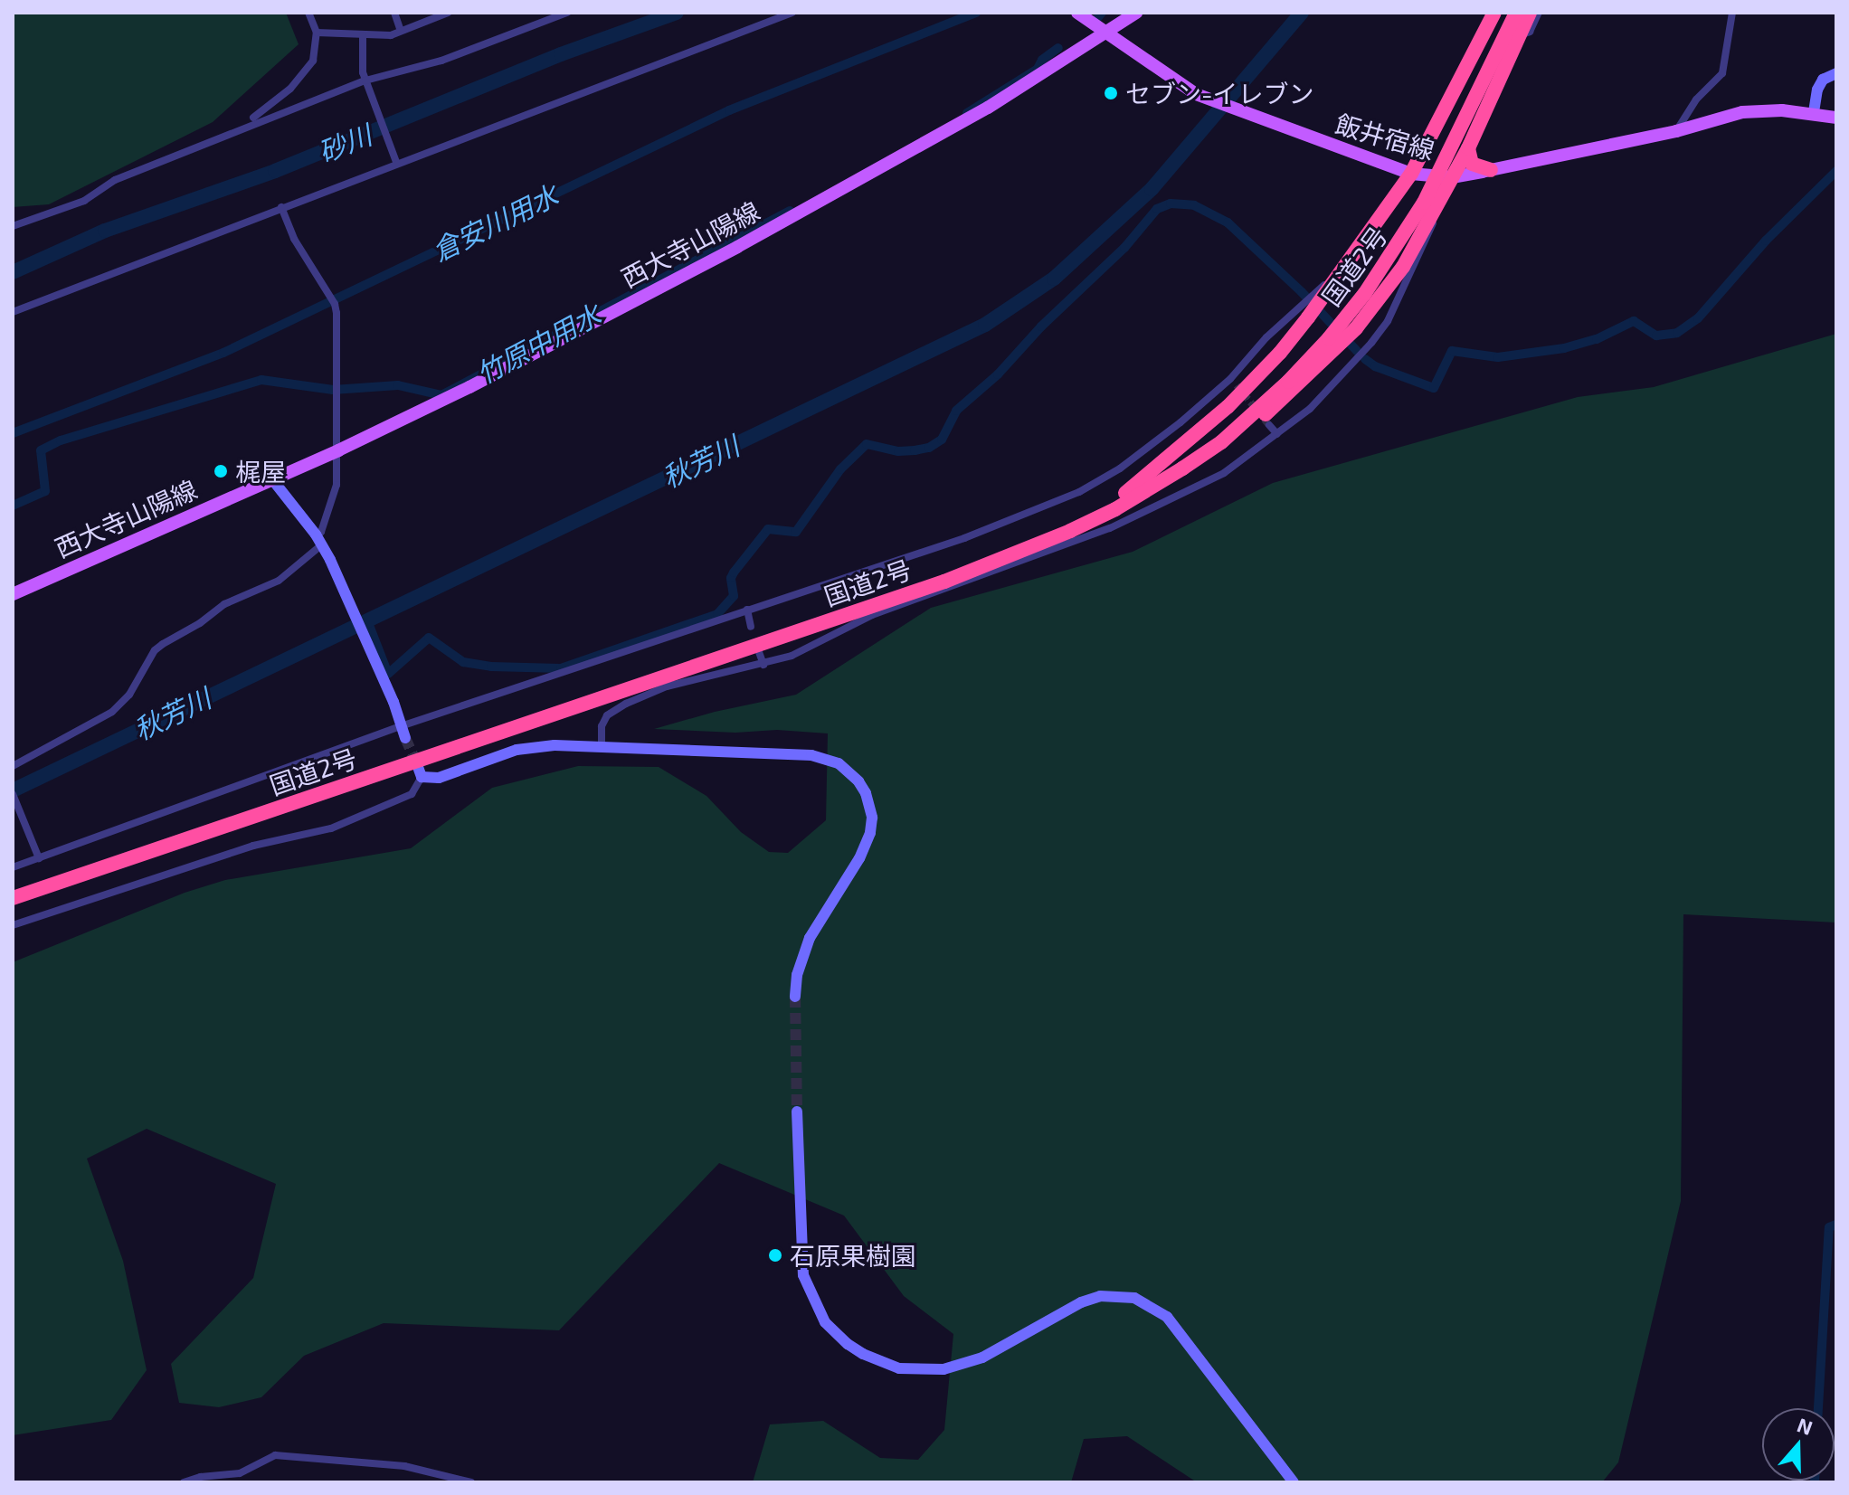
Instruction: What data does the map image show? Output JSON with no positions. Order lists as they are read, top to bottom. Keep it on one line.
{"streets":{"highway":["国道2号"],"main road":["飯井宿線","西大寺山陽線"]},"crossings":[["飯井宿線","西大寺山陽線"]],"water":["砂川","倉安川用水","竹原中用水","秋芳川"],"places":["セブン-イレブン","梶屋","石原果樹園"],"north":"top"}
